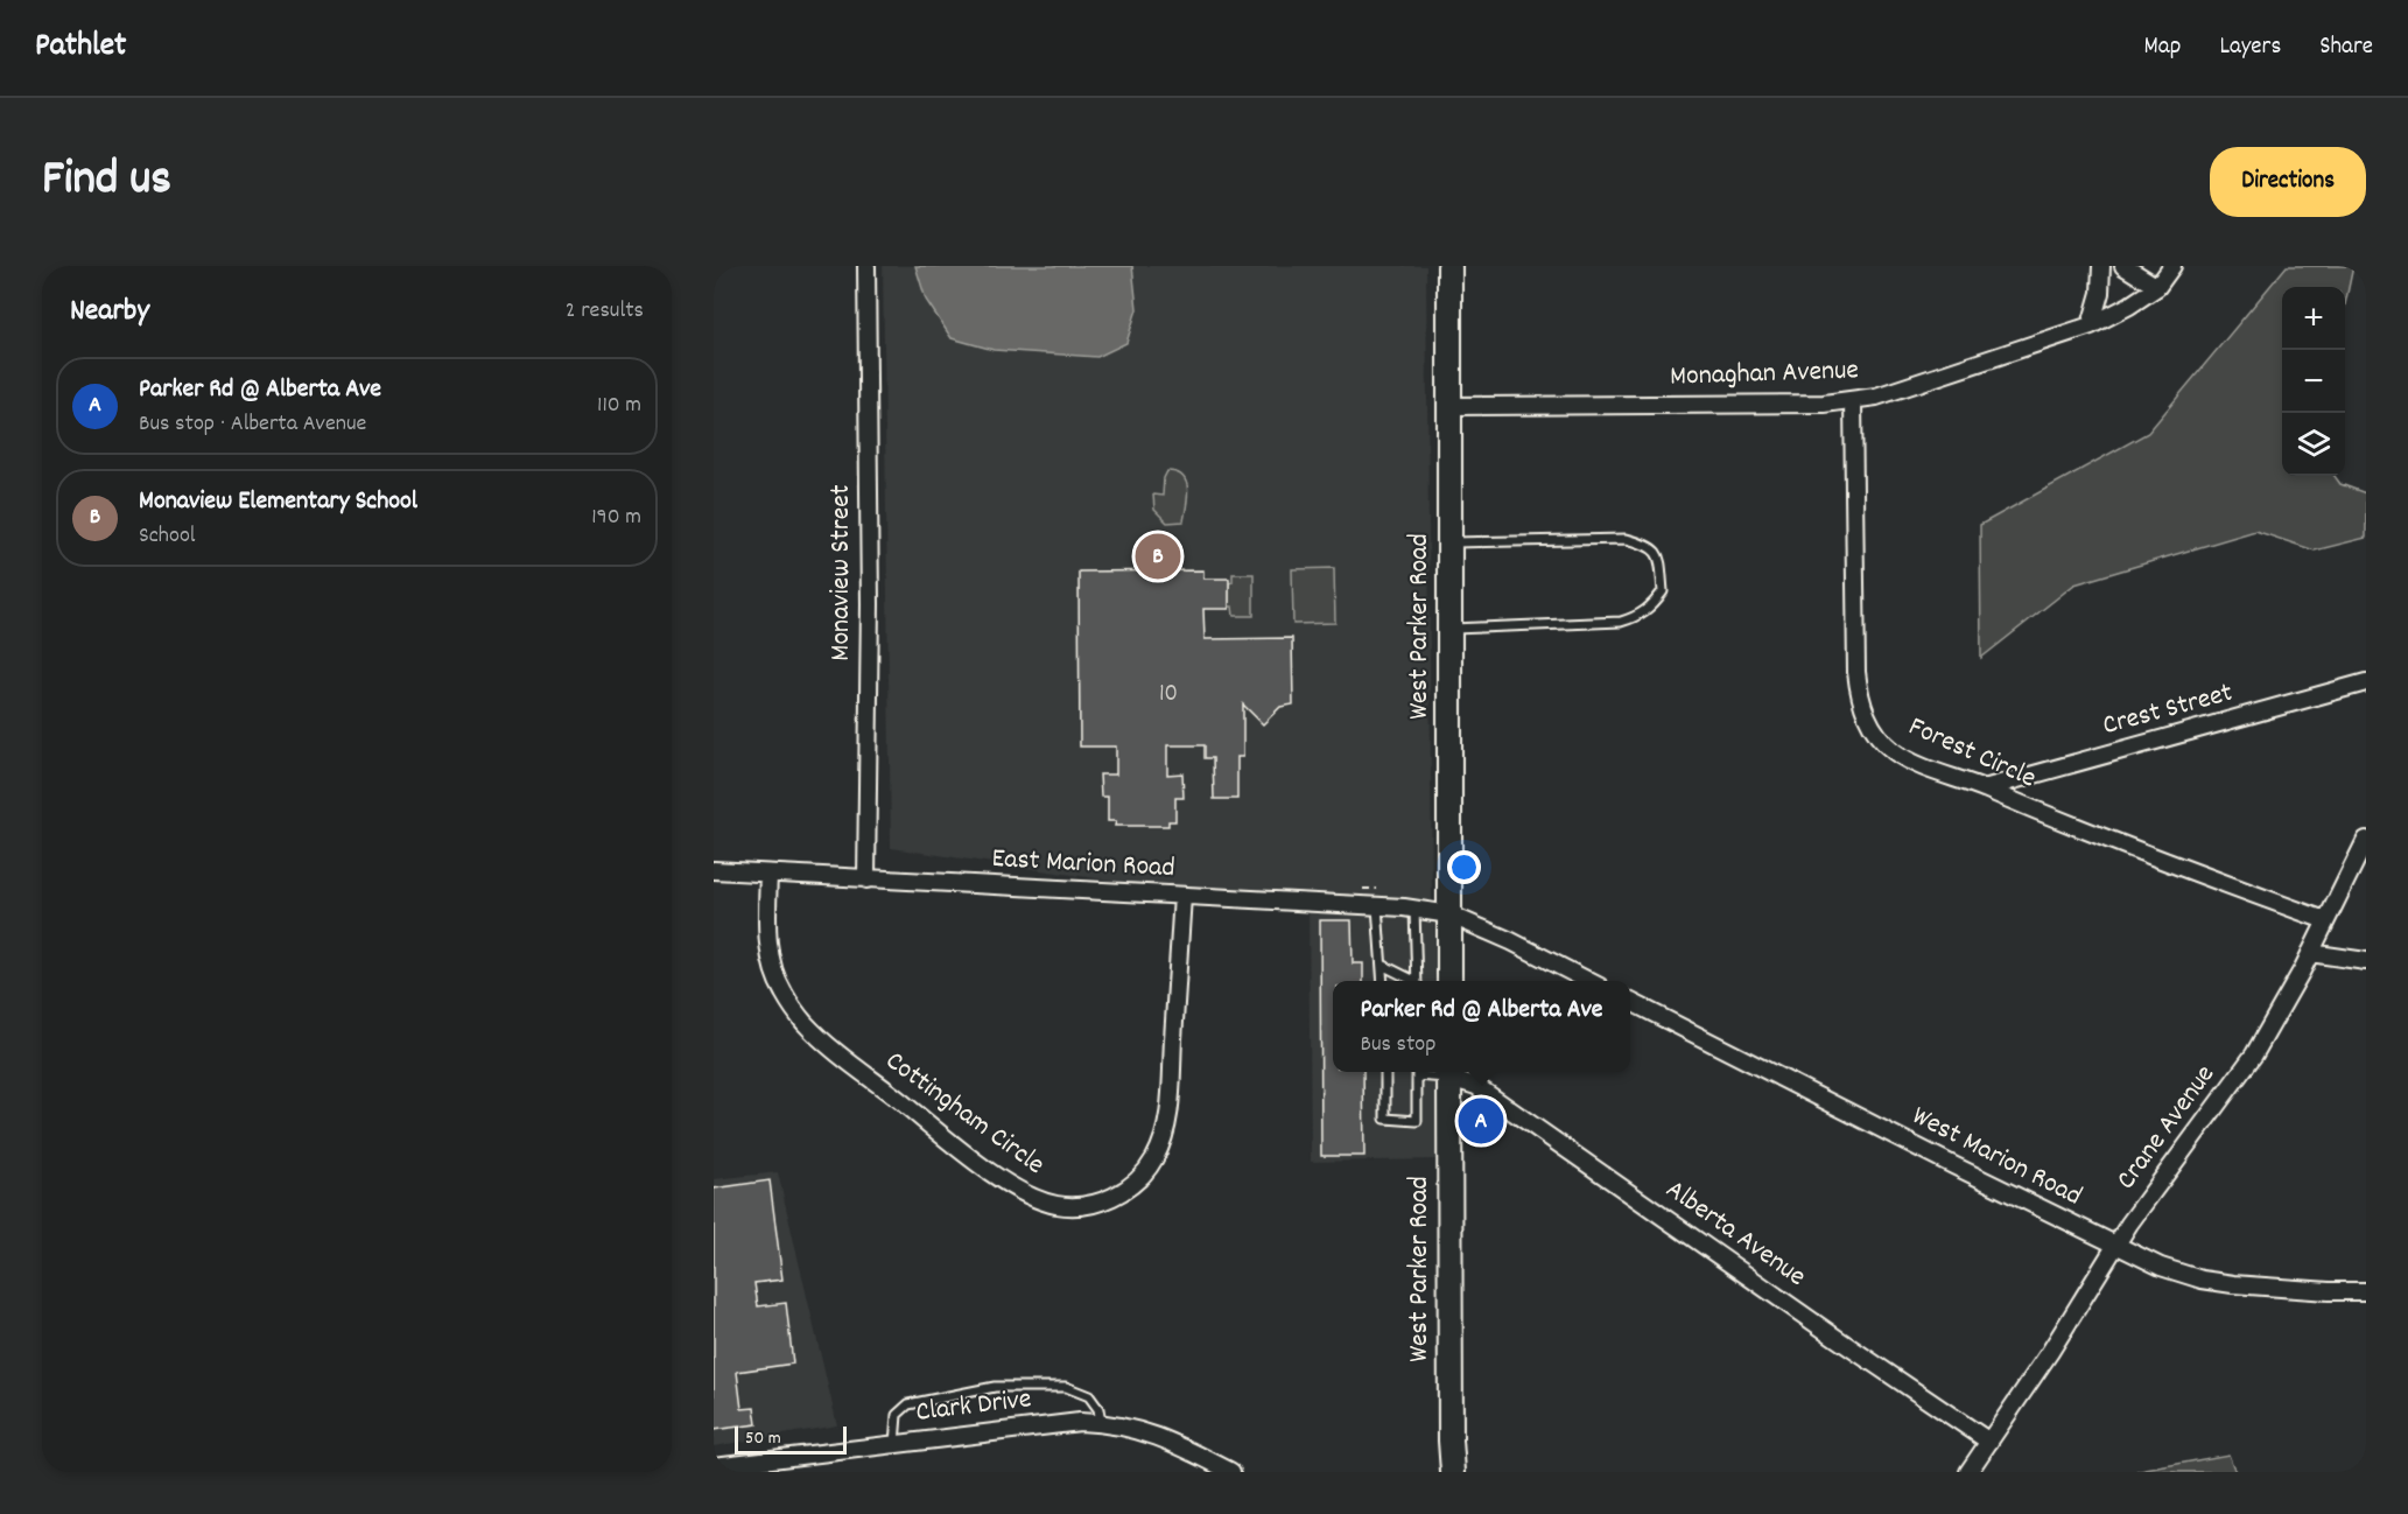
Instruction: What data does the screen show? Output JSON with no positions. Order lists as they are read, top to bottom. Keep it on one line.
{"streets":{"street":["Monaghan Avenue","Monaview Street","West Parker Road","Crest Street","Forest Circle","East Marion Road","Cottingham Circle","Crane Avenue","West Marion Road","Alberta Avenue","Clark Drive"]},"crossings":[["Monaghan Avenue","West Parker Road"],["Monaghan Avenue","Forest Circle"],["Monaview Street","East Marion Road"],["West Parker Road","East Marion Road"],["West Parker Road","Alberta Avenue"],["Crest Street","Forest Circle"],["Forest Circle","Crane Avenue"],["East Marion Road","Cottingham Circle"],["Crane Avenue","West Marion Road"],["Crane Avenue","Alberta Avenue"]],"house_numbers":["10"],"scale_bar":"50 m","page":{"header":"Pathlet","nav":["Map","Layers","Share"],"title":"Find us","buttons":"Directions","heading":["Nearby","2 results"],"map_buttons":["+","−"],"list":[{"mark":"A","name":"Parker Rd @ Alberta Ave","note":"Bus stop · Alberta Avenue","value":"110 m"},{"mark":"B","name":"Monaview Elementary School","note":"School","value":"190 m"}],"pins":["B","A"],"popup":["Parker Rd @ Alberta Ave","Bus stop"],"scale":"50 m"}}
